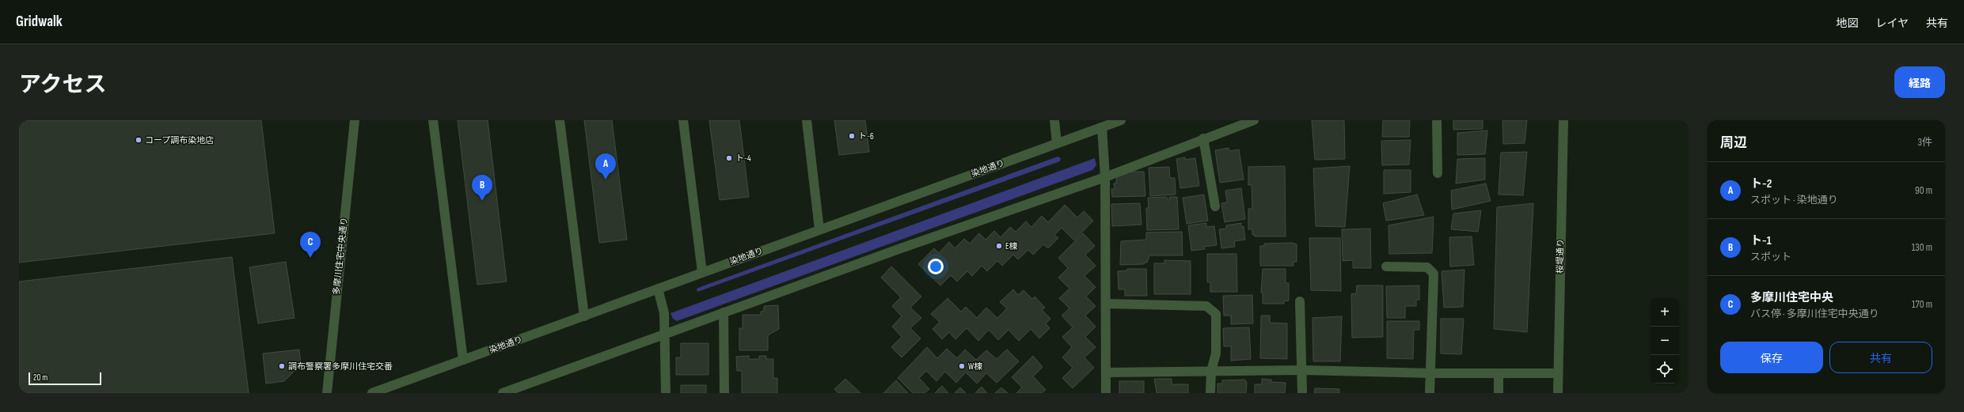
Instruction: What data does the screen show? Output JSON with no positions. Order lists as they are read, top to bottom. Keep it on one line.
{"streets":{"street":["染地通り","多摩川住宅中央通り","桜堤通り"]},"places":["ト-6","コープ調布染地店","ト-4","E棟","調布警察署多摩川住宅交番","W棟"],"scale_bar":"20 m","page":{"header":"Gridwalk","nav":["地図","レイヤ","共有"],"title":"アクセス","buttons":["経路",["保存","共有"]],"heading":["周辺","3件"],"pins":["A","B","C"],"list":[{"mark":"A","name":"ト-2","note":"スポット · 染地通り","value":"90 m"},{"mark":"B","name":"ト-1","note":"スポット","value":"130 m"},{"mark":"C","name":"多摩川住宅中央","note":"バス停 · 多摩川住宅中央通り","value":"170 m"}],"map_buttons":["+","−"],"scale":"20 m"}}
